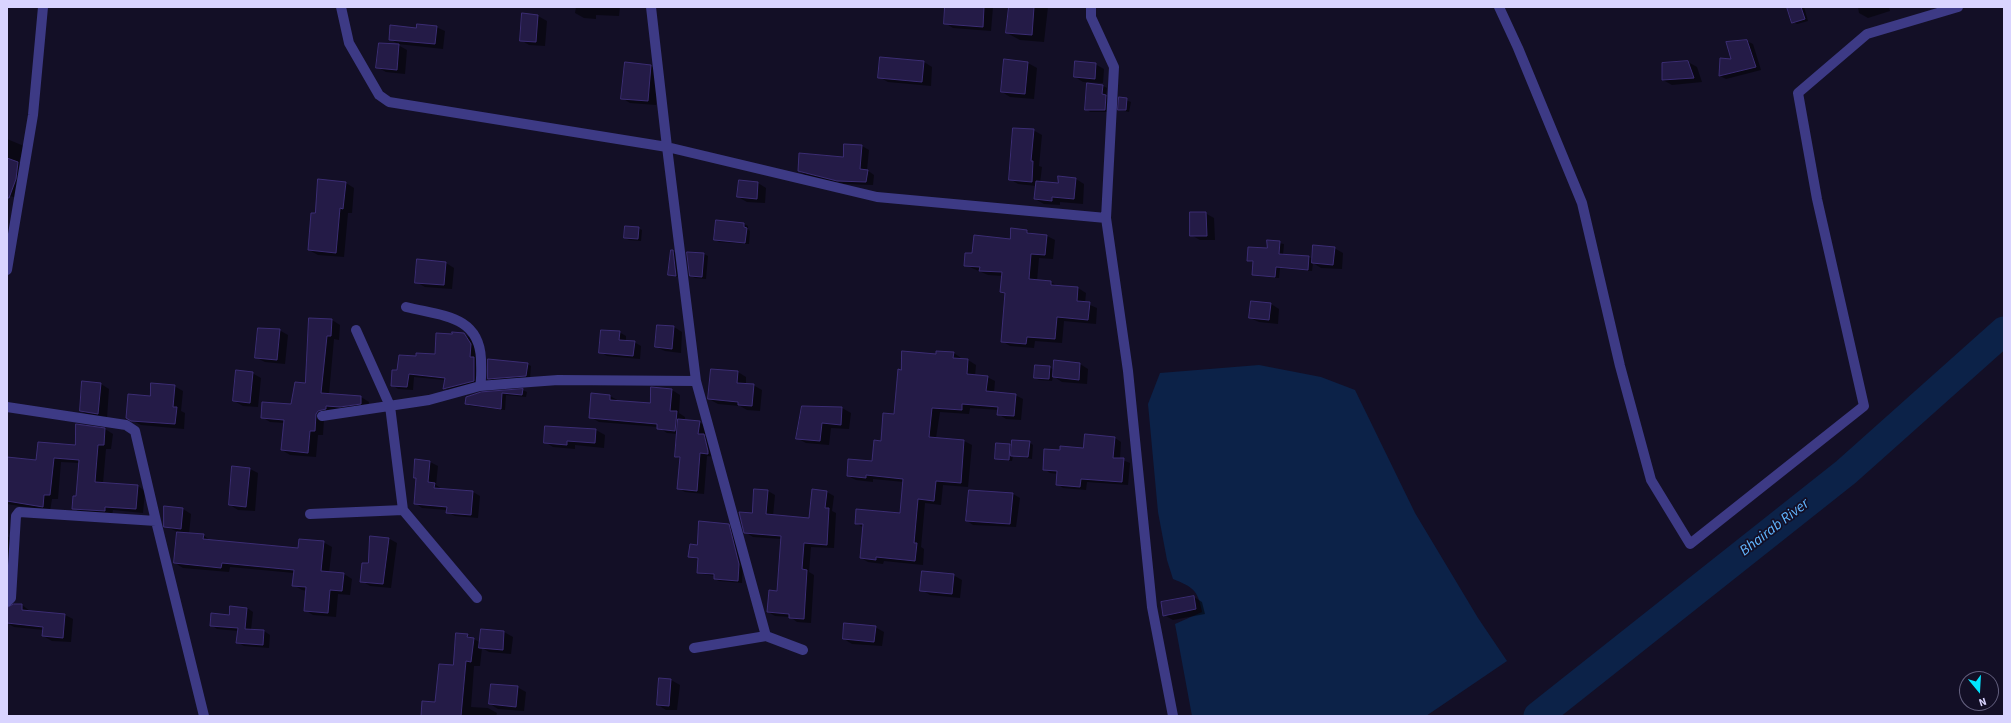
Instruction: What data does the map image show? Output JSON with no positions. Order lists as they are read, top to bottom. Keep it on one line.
{"water":["Bhairab River"],"north":"bottom"}
